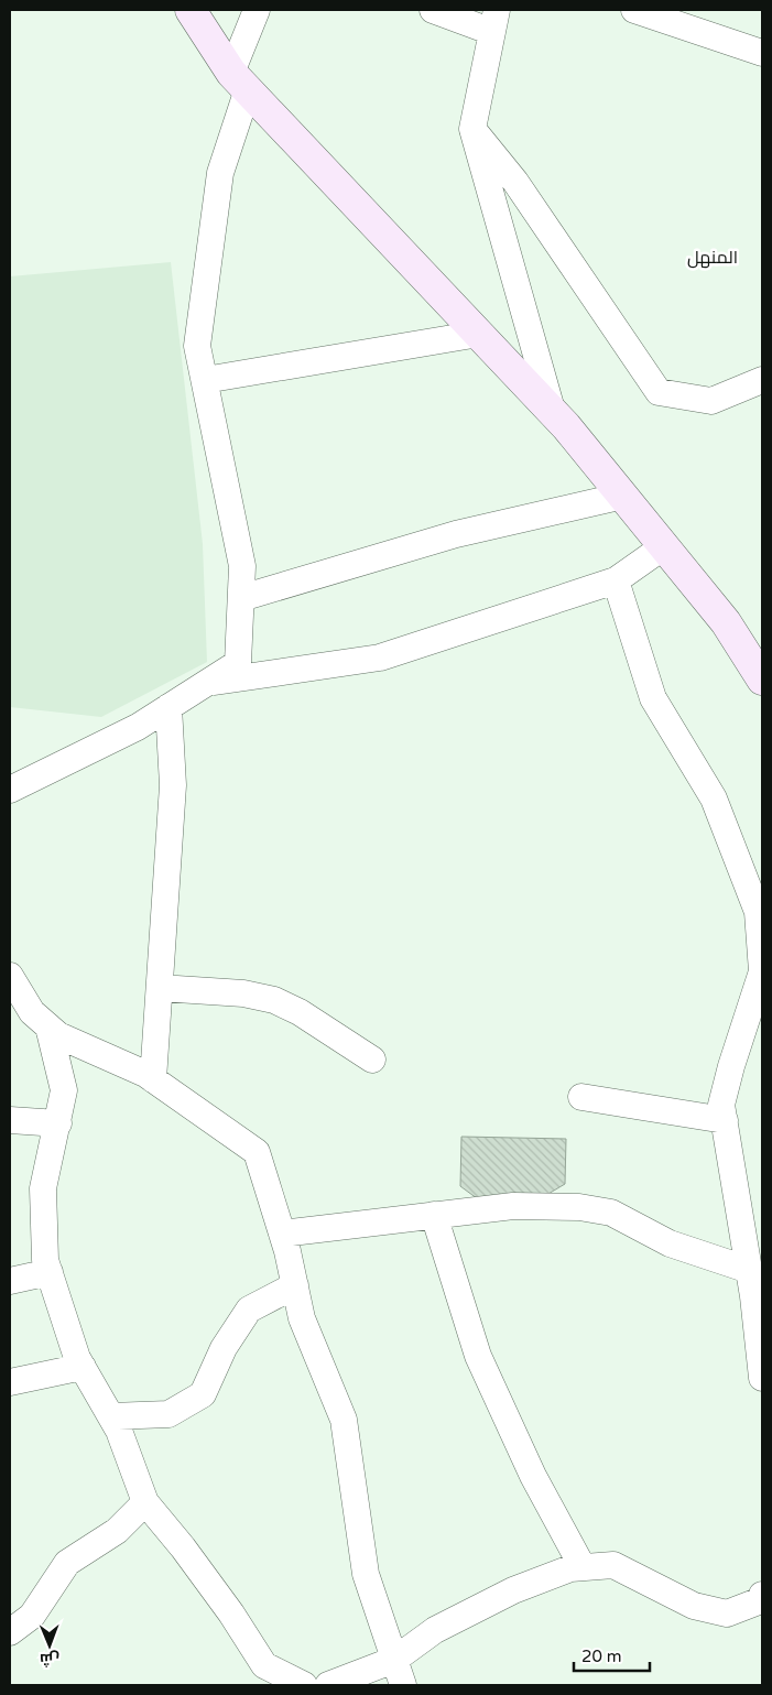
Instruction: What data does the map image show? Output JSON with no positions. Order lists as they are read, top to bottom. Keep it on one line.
{"districts":["المنهل"],"scale_bar":"20 m","north":"bottom"}
